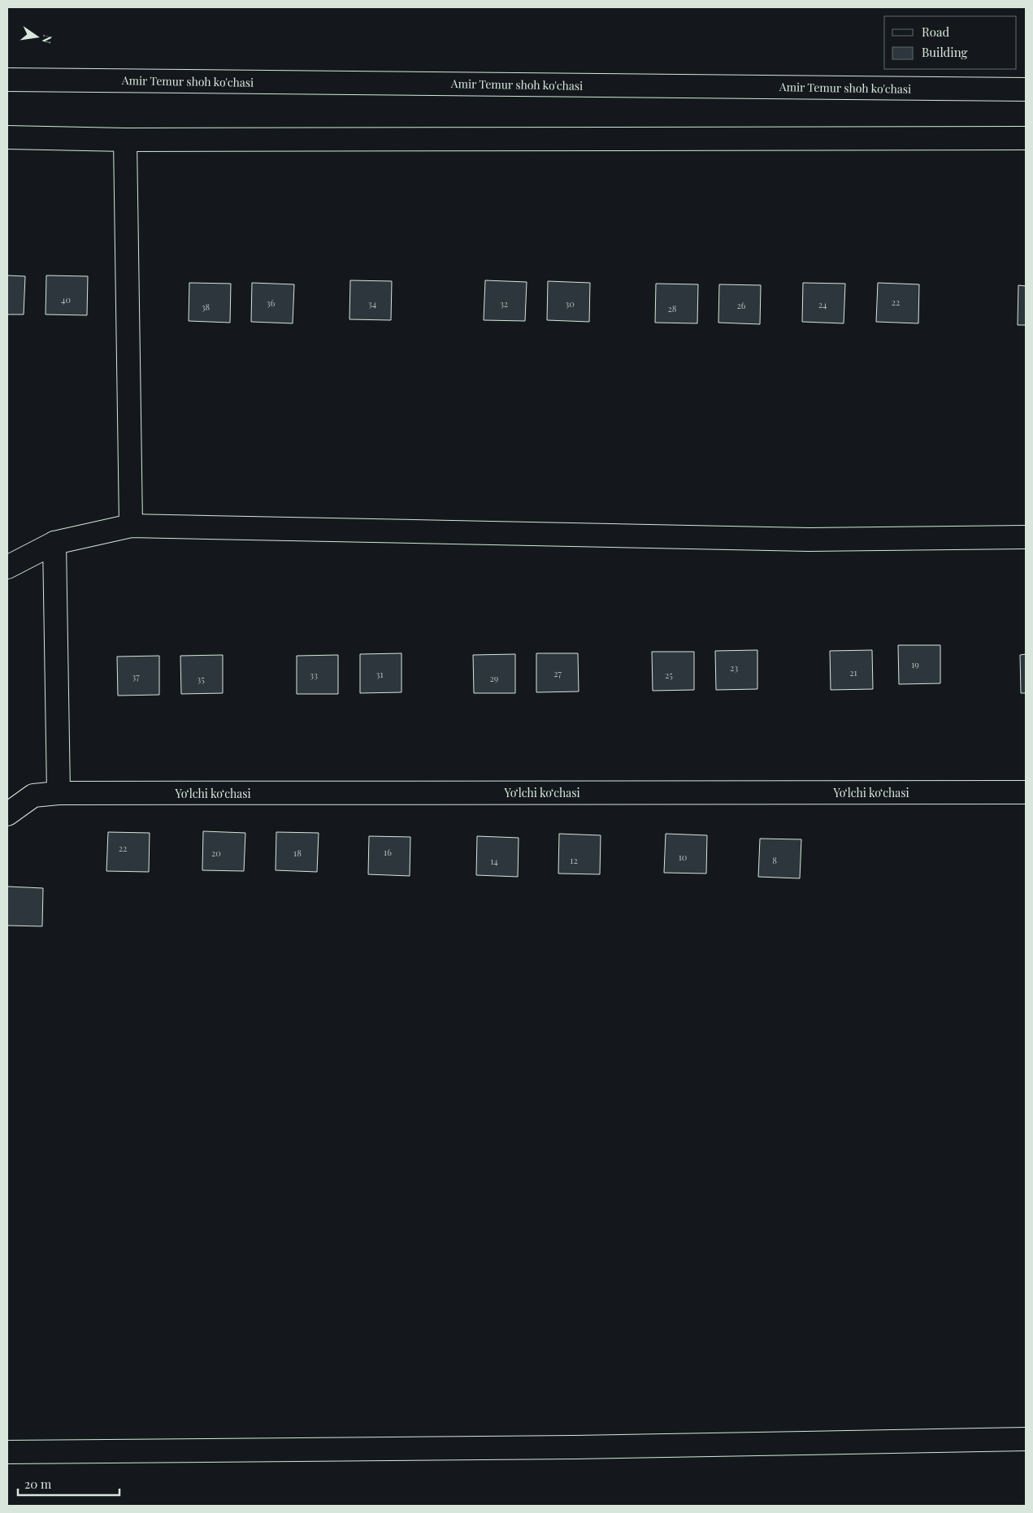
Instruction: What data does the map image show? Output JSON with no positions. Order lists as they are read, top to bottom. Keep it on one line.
{"streets":{"main road":["Amir Temur shoh ko'chasi","Yoʻlchi koʻchasi"]},"house_numbers":["40","22","36","34","32","30","24","26","38","28","19","23","21","27","31","33","25","37","29","35","22","16","20","18","10","12","8","14"],"legend":["Road","Building"],"scale_bar":"20 m","north":"right"}
